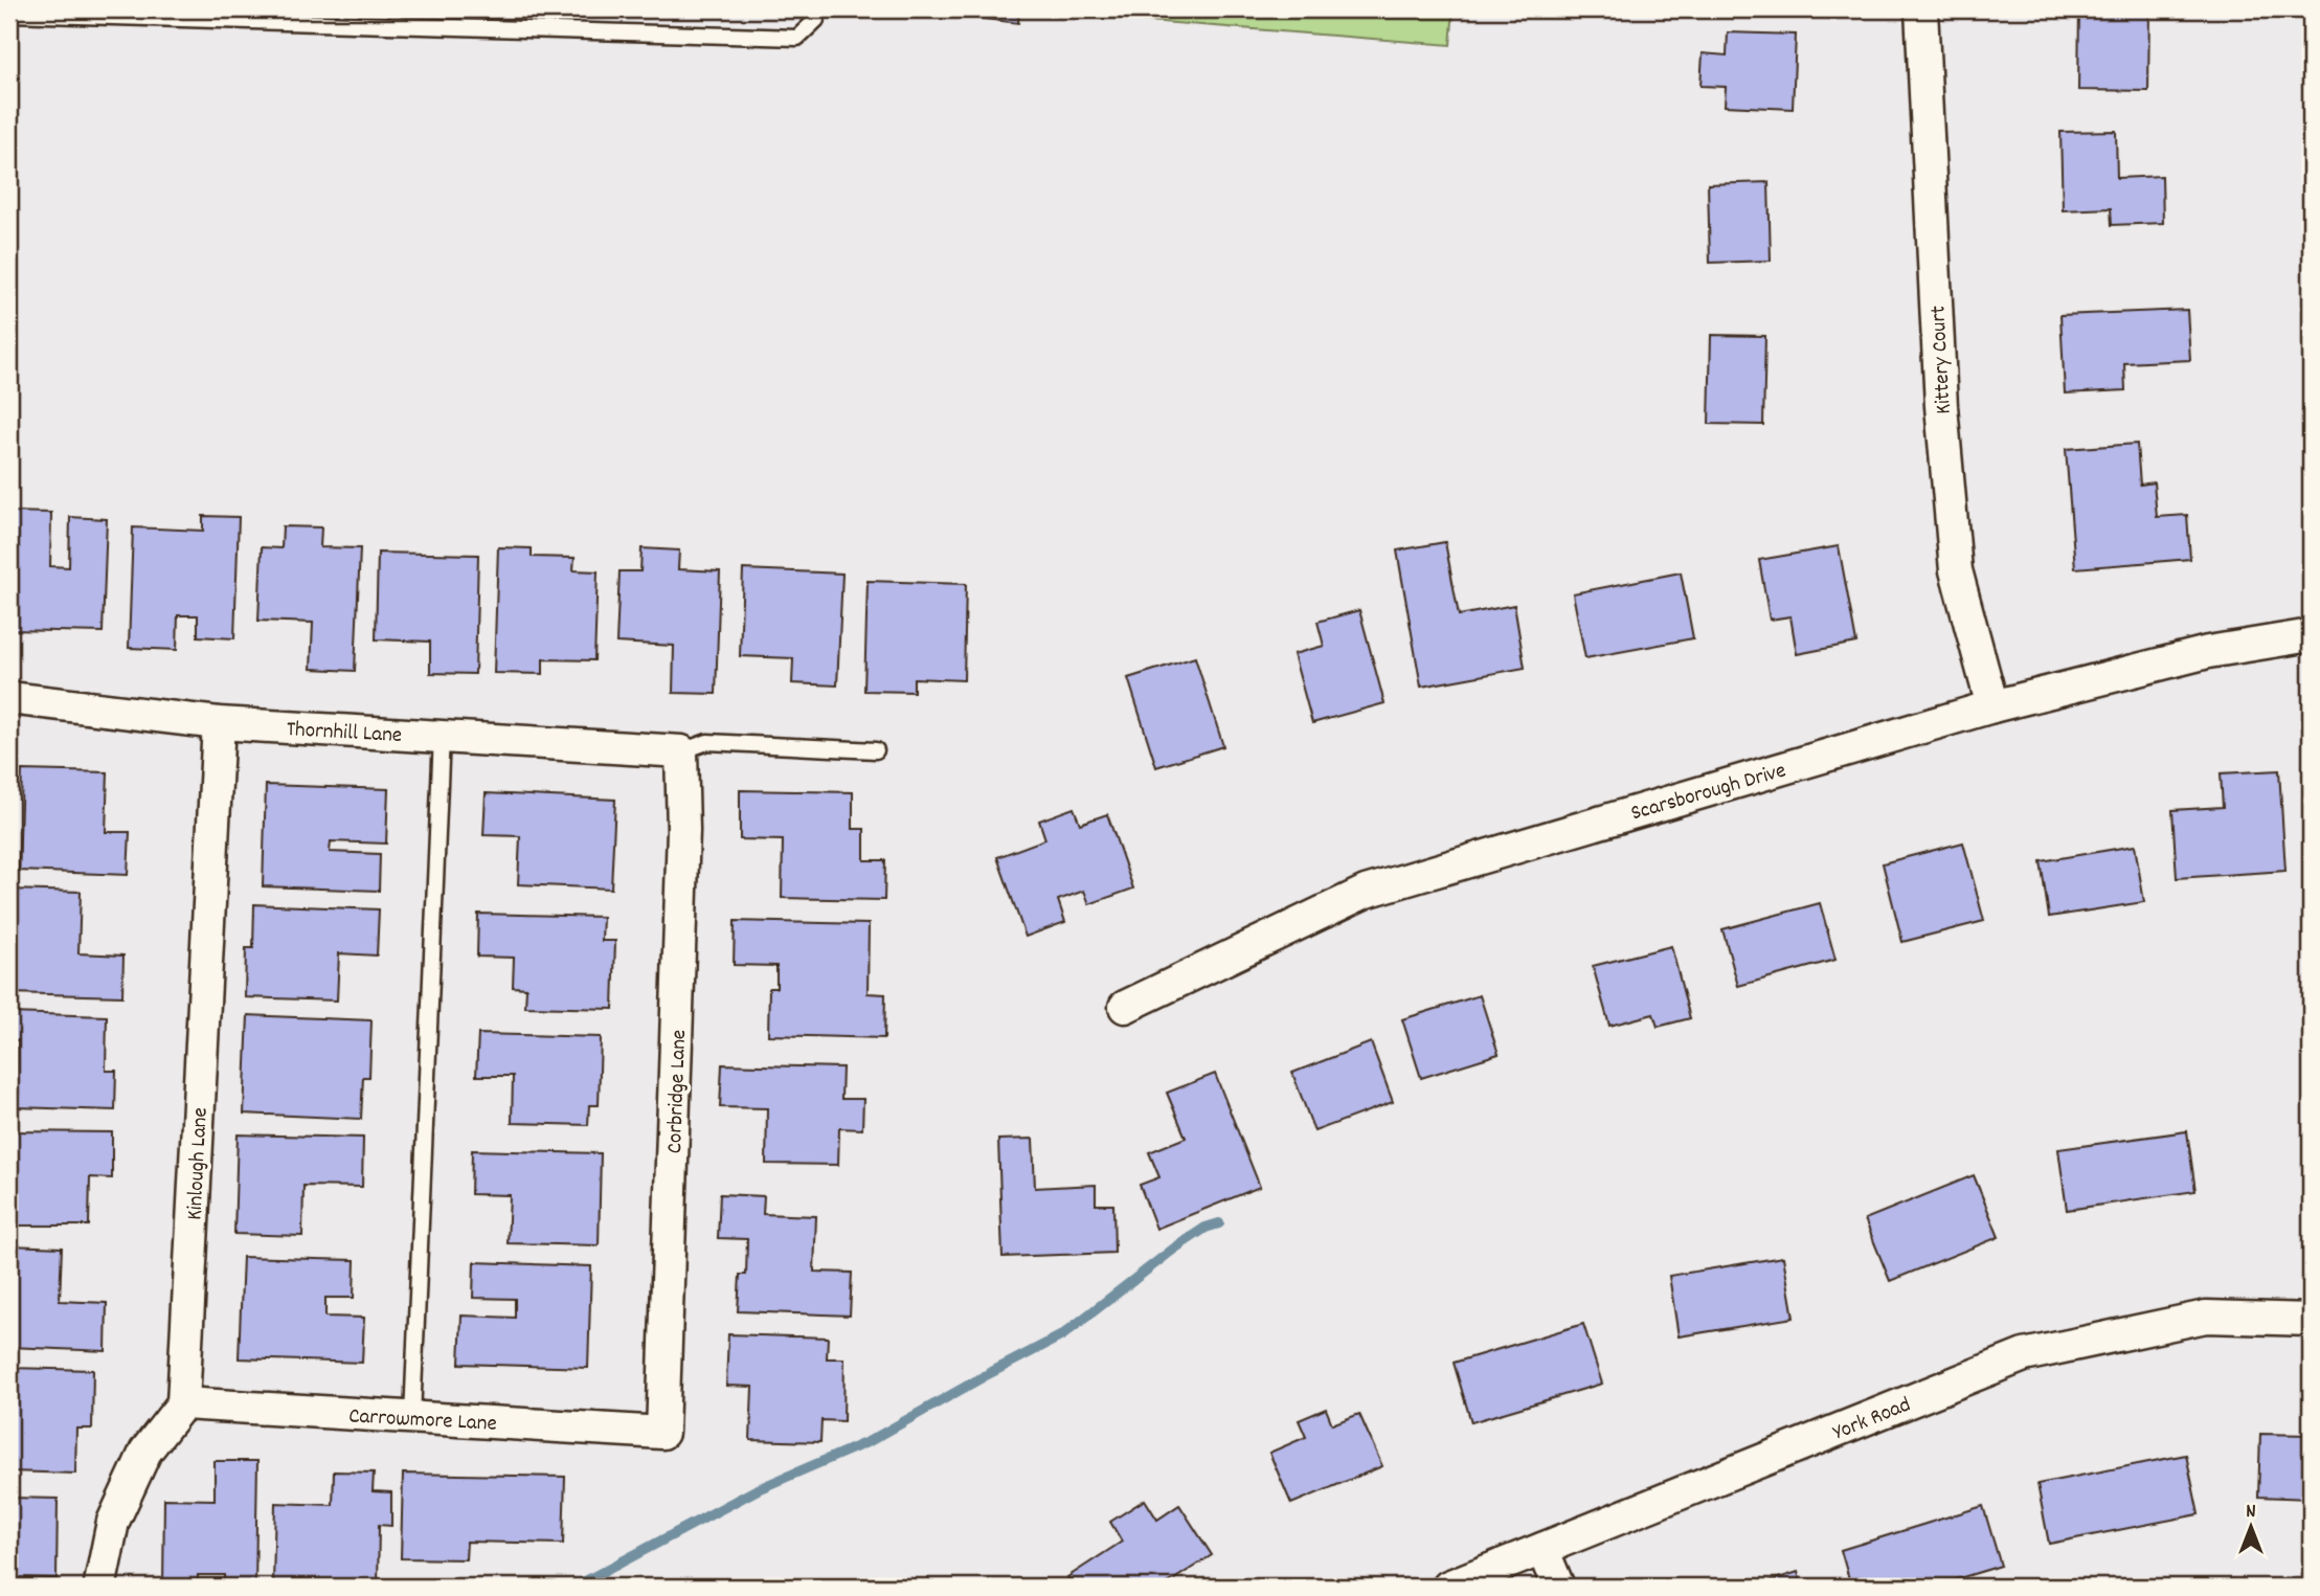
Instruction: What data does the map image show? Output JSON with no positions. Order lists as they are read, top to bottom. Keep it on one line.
{"streets":{"street":["Kittery Court","Thornhill Lane","Scarsborough Drive","Corbridge Lane","Kinlough Lane","York Road","Carrowmore Lane"]},"crossings":[["Kittery Court","Scarsborough Drive"],["Thornhill Lane","Corbridge Lane"],["Thornhill Lane","Kinlough Lane"],["Corbridge Lane","Carrowmore Lane"],["Kinlough Lane","Carrowmore Lane"]],"north":"top"}
